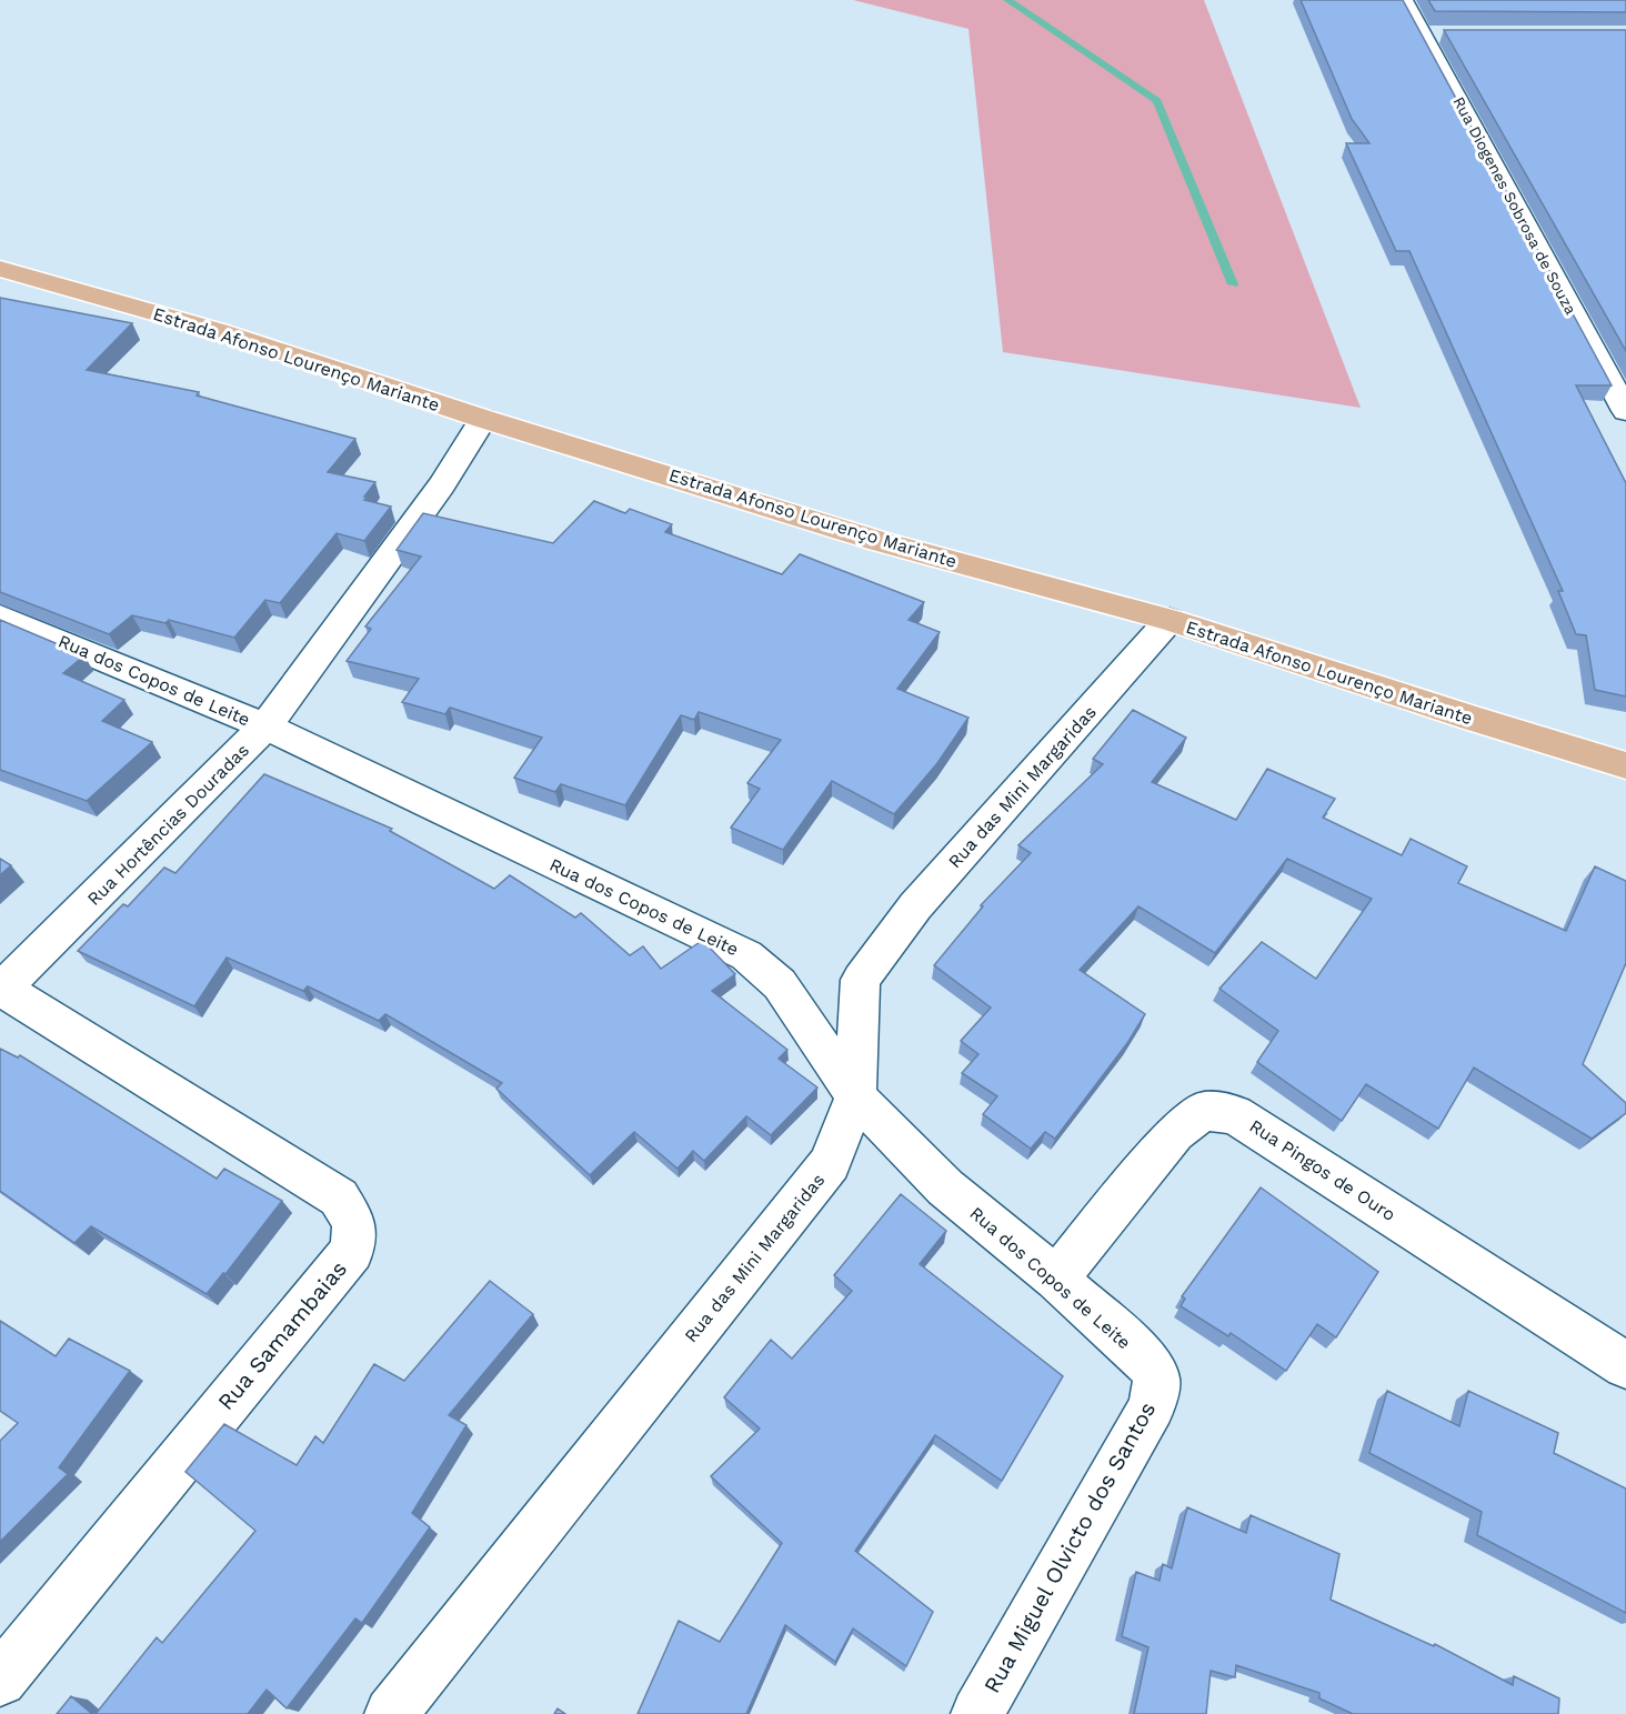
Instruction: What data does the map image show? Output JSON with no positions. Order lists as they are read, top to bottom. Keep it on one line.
{"streets":{"main road":["Estrada Afonso Lourenço Mariante"],"street":["Rua Diogenes Sobrosa de Souza","Rua dos Copos de Leite","Rua das Mini Margaridas","Rua Hortências Douradas","Rua Pingos de Ouro","Rua Samambaias","Rua Miguel Olvicto dos Santos"]},"crossings":[["Estrada Afonso Lourenço Mariante","Rua das Mini Margaridas"],["Estrada Afonso Lourenço Mariante","Rua Hortências Douradas"],["Rua dos Copos de Leite","Rua das Mini Margaridas"],["Rua dos Copos de Leite","Rua Hortências Douradas"],["Rua dos Copos de Leite","Rua Pingos de Ouro"],["Rua dos Copos de Leite","Rua Miguel Olvicto dos Santos"],["Rua Hortências Douradas","Rua Samambaias"]]}
